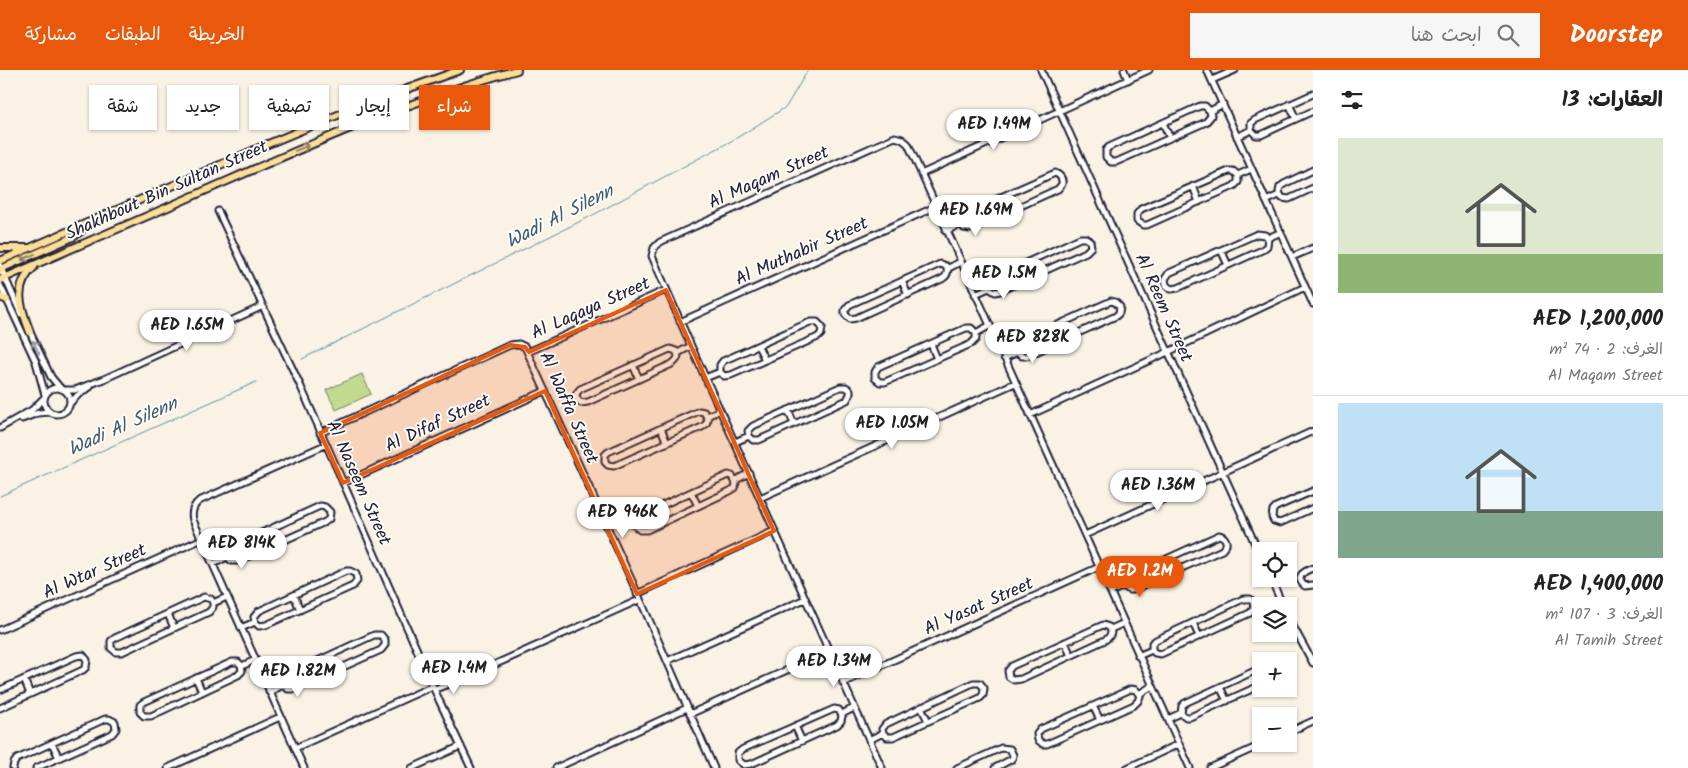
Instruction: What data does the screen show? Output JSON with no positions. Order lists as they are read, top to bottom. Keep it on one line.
{"streets":{"main road":["Shakhbout Bin Sultan Street"],"street":["Al Maqam Street","Al Muthabir Street","Al Reem Street","Al Laqaya Street","Al Waffa Street","Al Difaf Street","Al Naseem Street","Al Wtar Street","Al Yasat Street"]},"crossings":[["Al Maqam Street","Al Muthabir Street"],["Al Maqam Street","Al Laqaya Street"],["Al Maqam Street","Al Yasat Street"],["Al Laqaya Street","Al Waffa Street"],["Al Waffa Street","Al Difaf Street"],["Al Waffa Street","Al Naseem Street"],["Al Difaf Street","Al Naseem Street"]],"water":["Wadi Al Silenn"],"page":{"header":"Doorstep","search":"ابحث هنا","nav":["الخريطة","الطبقات","مشاركة"],"heading":"العقارات: 13","chip":["شراء","إيجار","تصفية","جديد","شقة"],"price":["AED 1.49M","AED 1.69M","AED 1.5M","AED 1.65M","AED 828K","AED 1.05M","AED 1.36M","AED 946K","AED 814K","AED 1.2M","AED 1.34M","AED 1.4M","AED 1.82M"],"list":[{"name":"AED 1,200,000","note":"الغرف: 2 · 74 m² · Al Maqam Street"},{"name":"AED 1,400,000","note":"الغرف: 3 · 107 m² · Al Tamih Street"}],"map_buttons":["+","−"]}}
